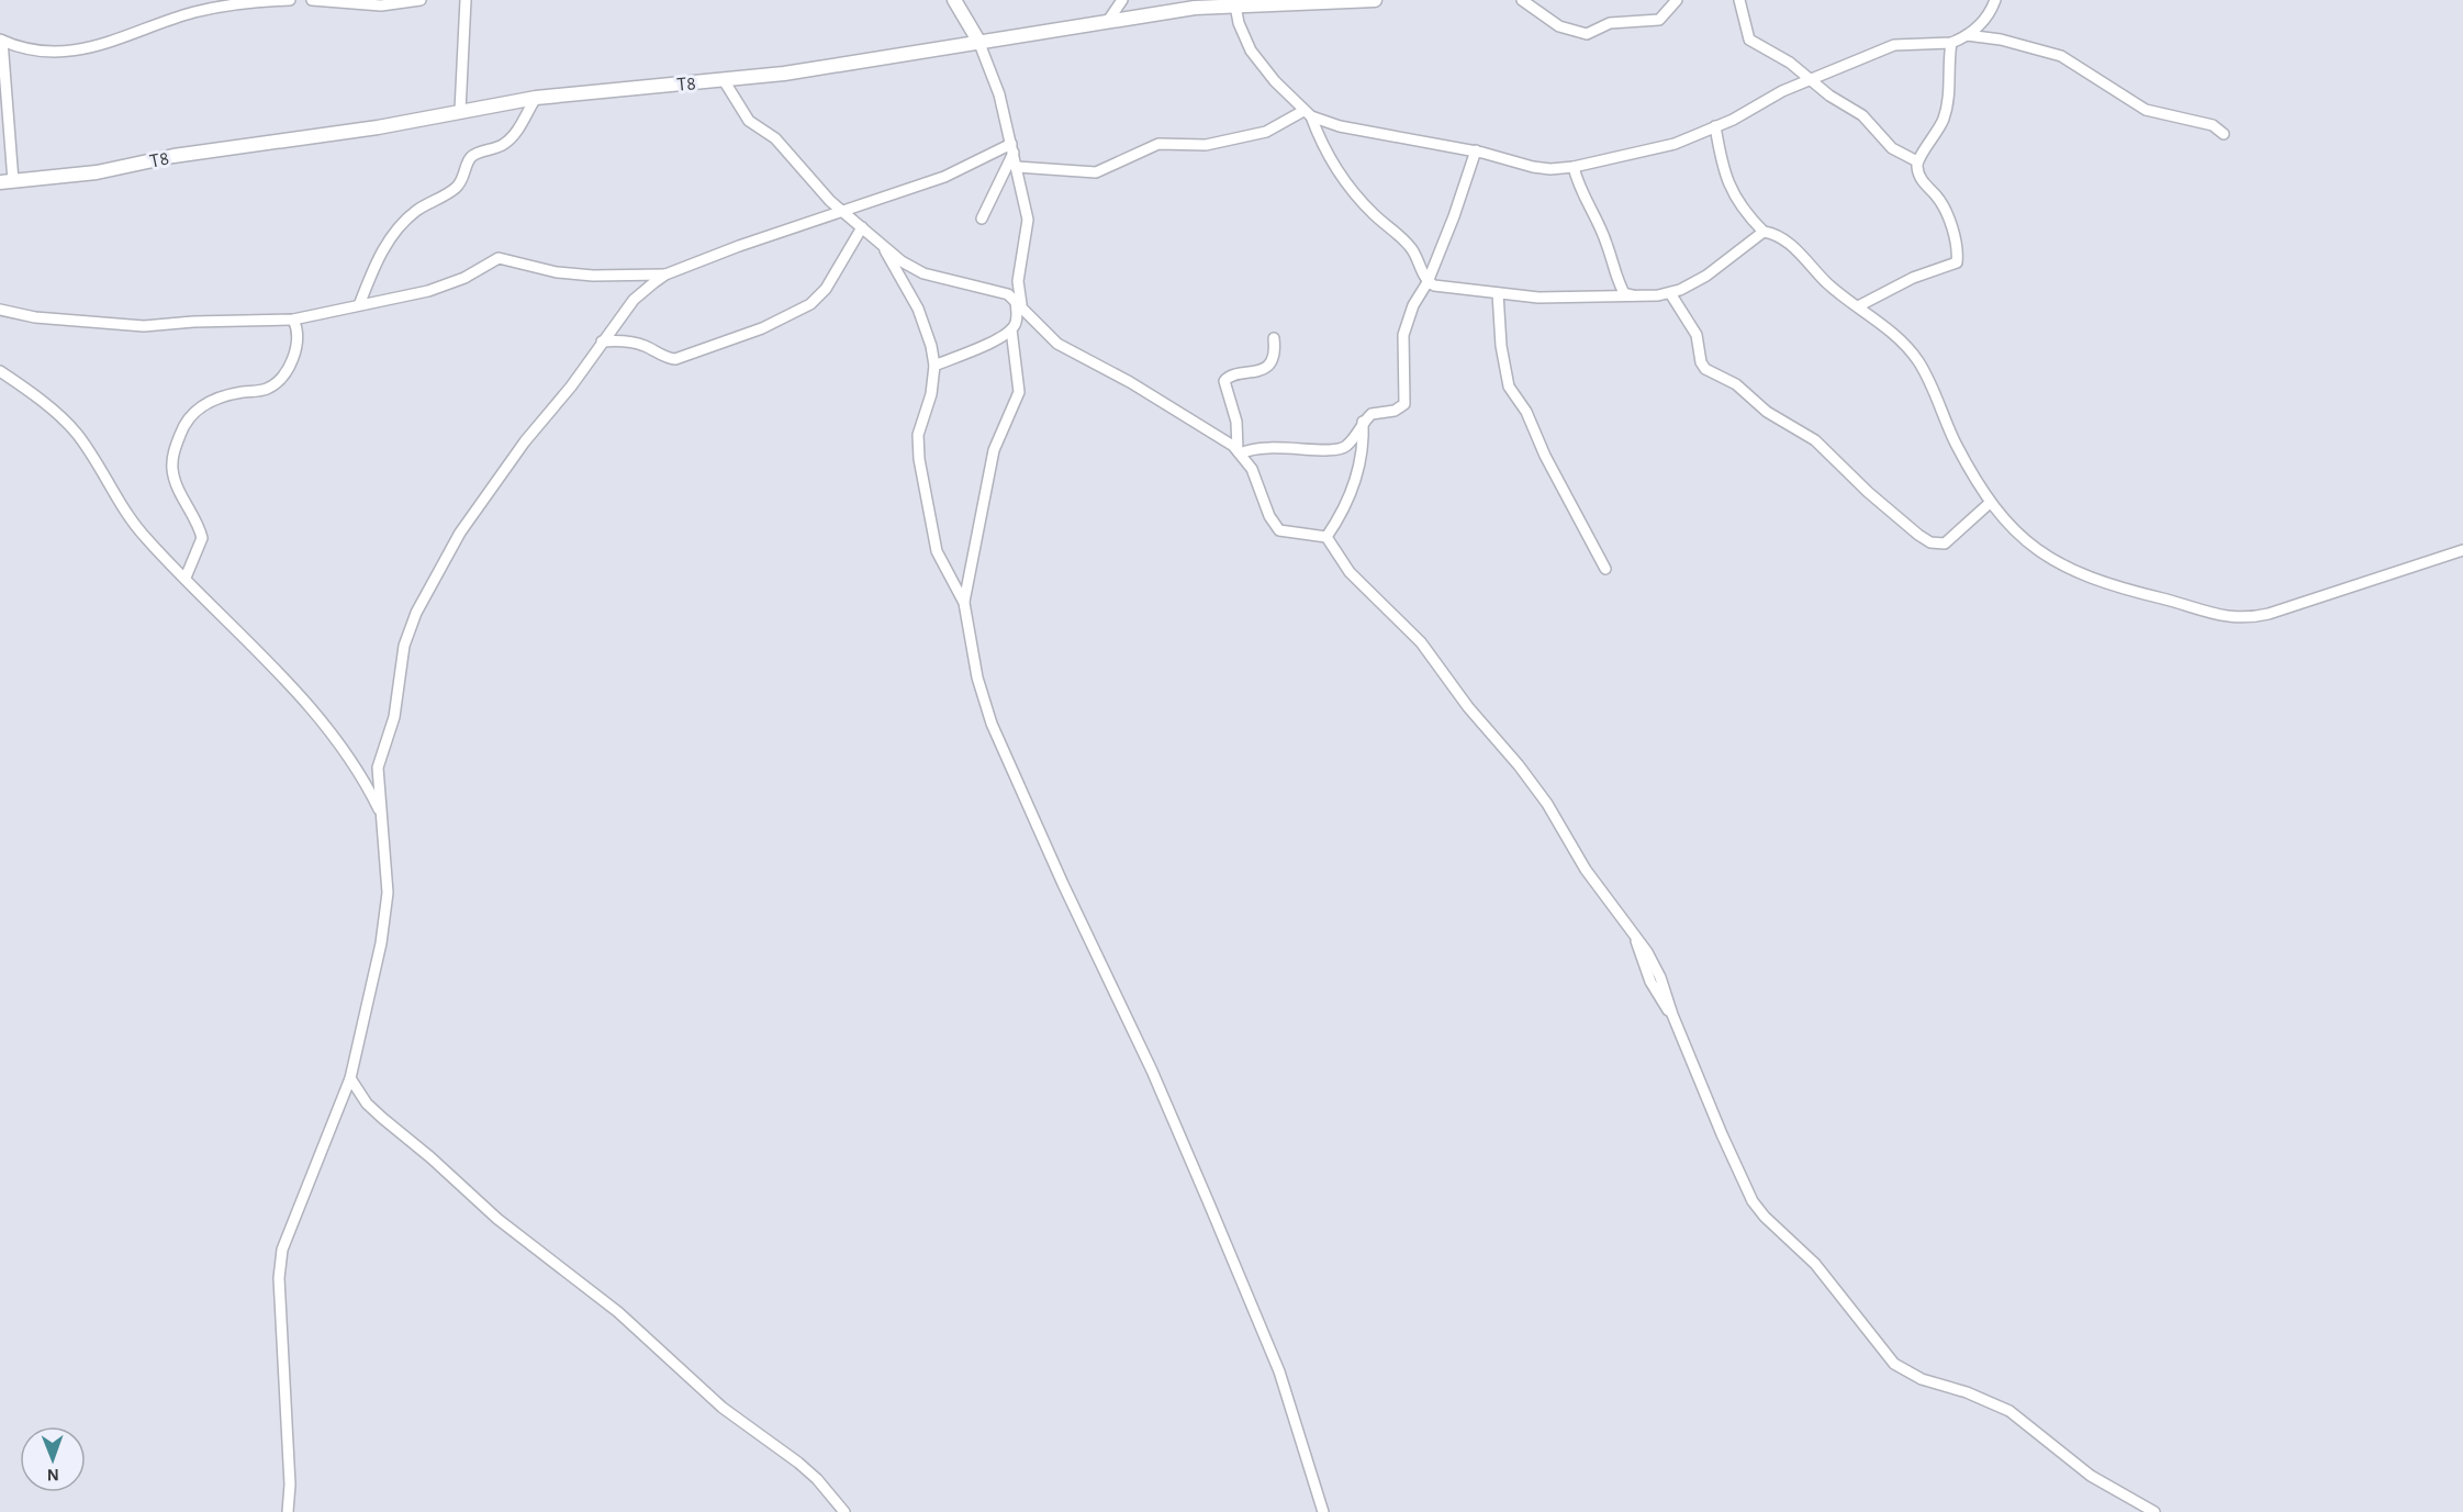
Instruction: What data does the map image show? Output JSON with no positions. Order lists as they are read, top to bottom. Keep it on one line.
{"streets":{"street":["T8"]},"north":"bottom"}
